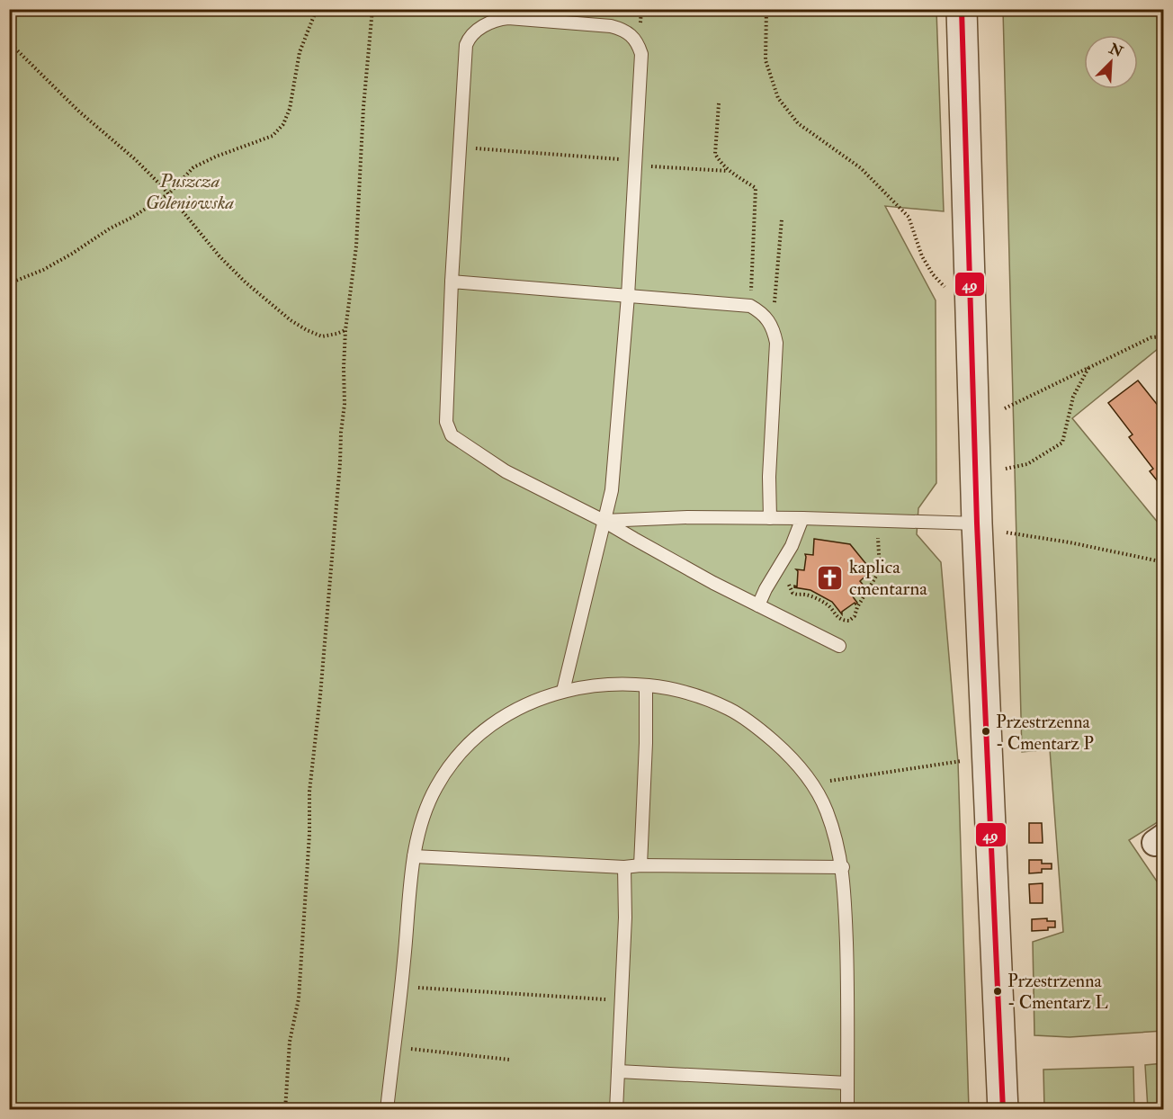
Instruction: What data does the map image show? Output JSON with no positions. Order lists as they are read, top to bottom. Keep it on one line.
{"parks":["Puszcza Goleniowska"],"places":{"church":["kaplica cmentarna"],"other":["Przestrzenna - Cmentarz P","Przestrzenna - Cmentarz L"]},"lines":["transit line 49"],"north":"top right"}
